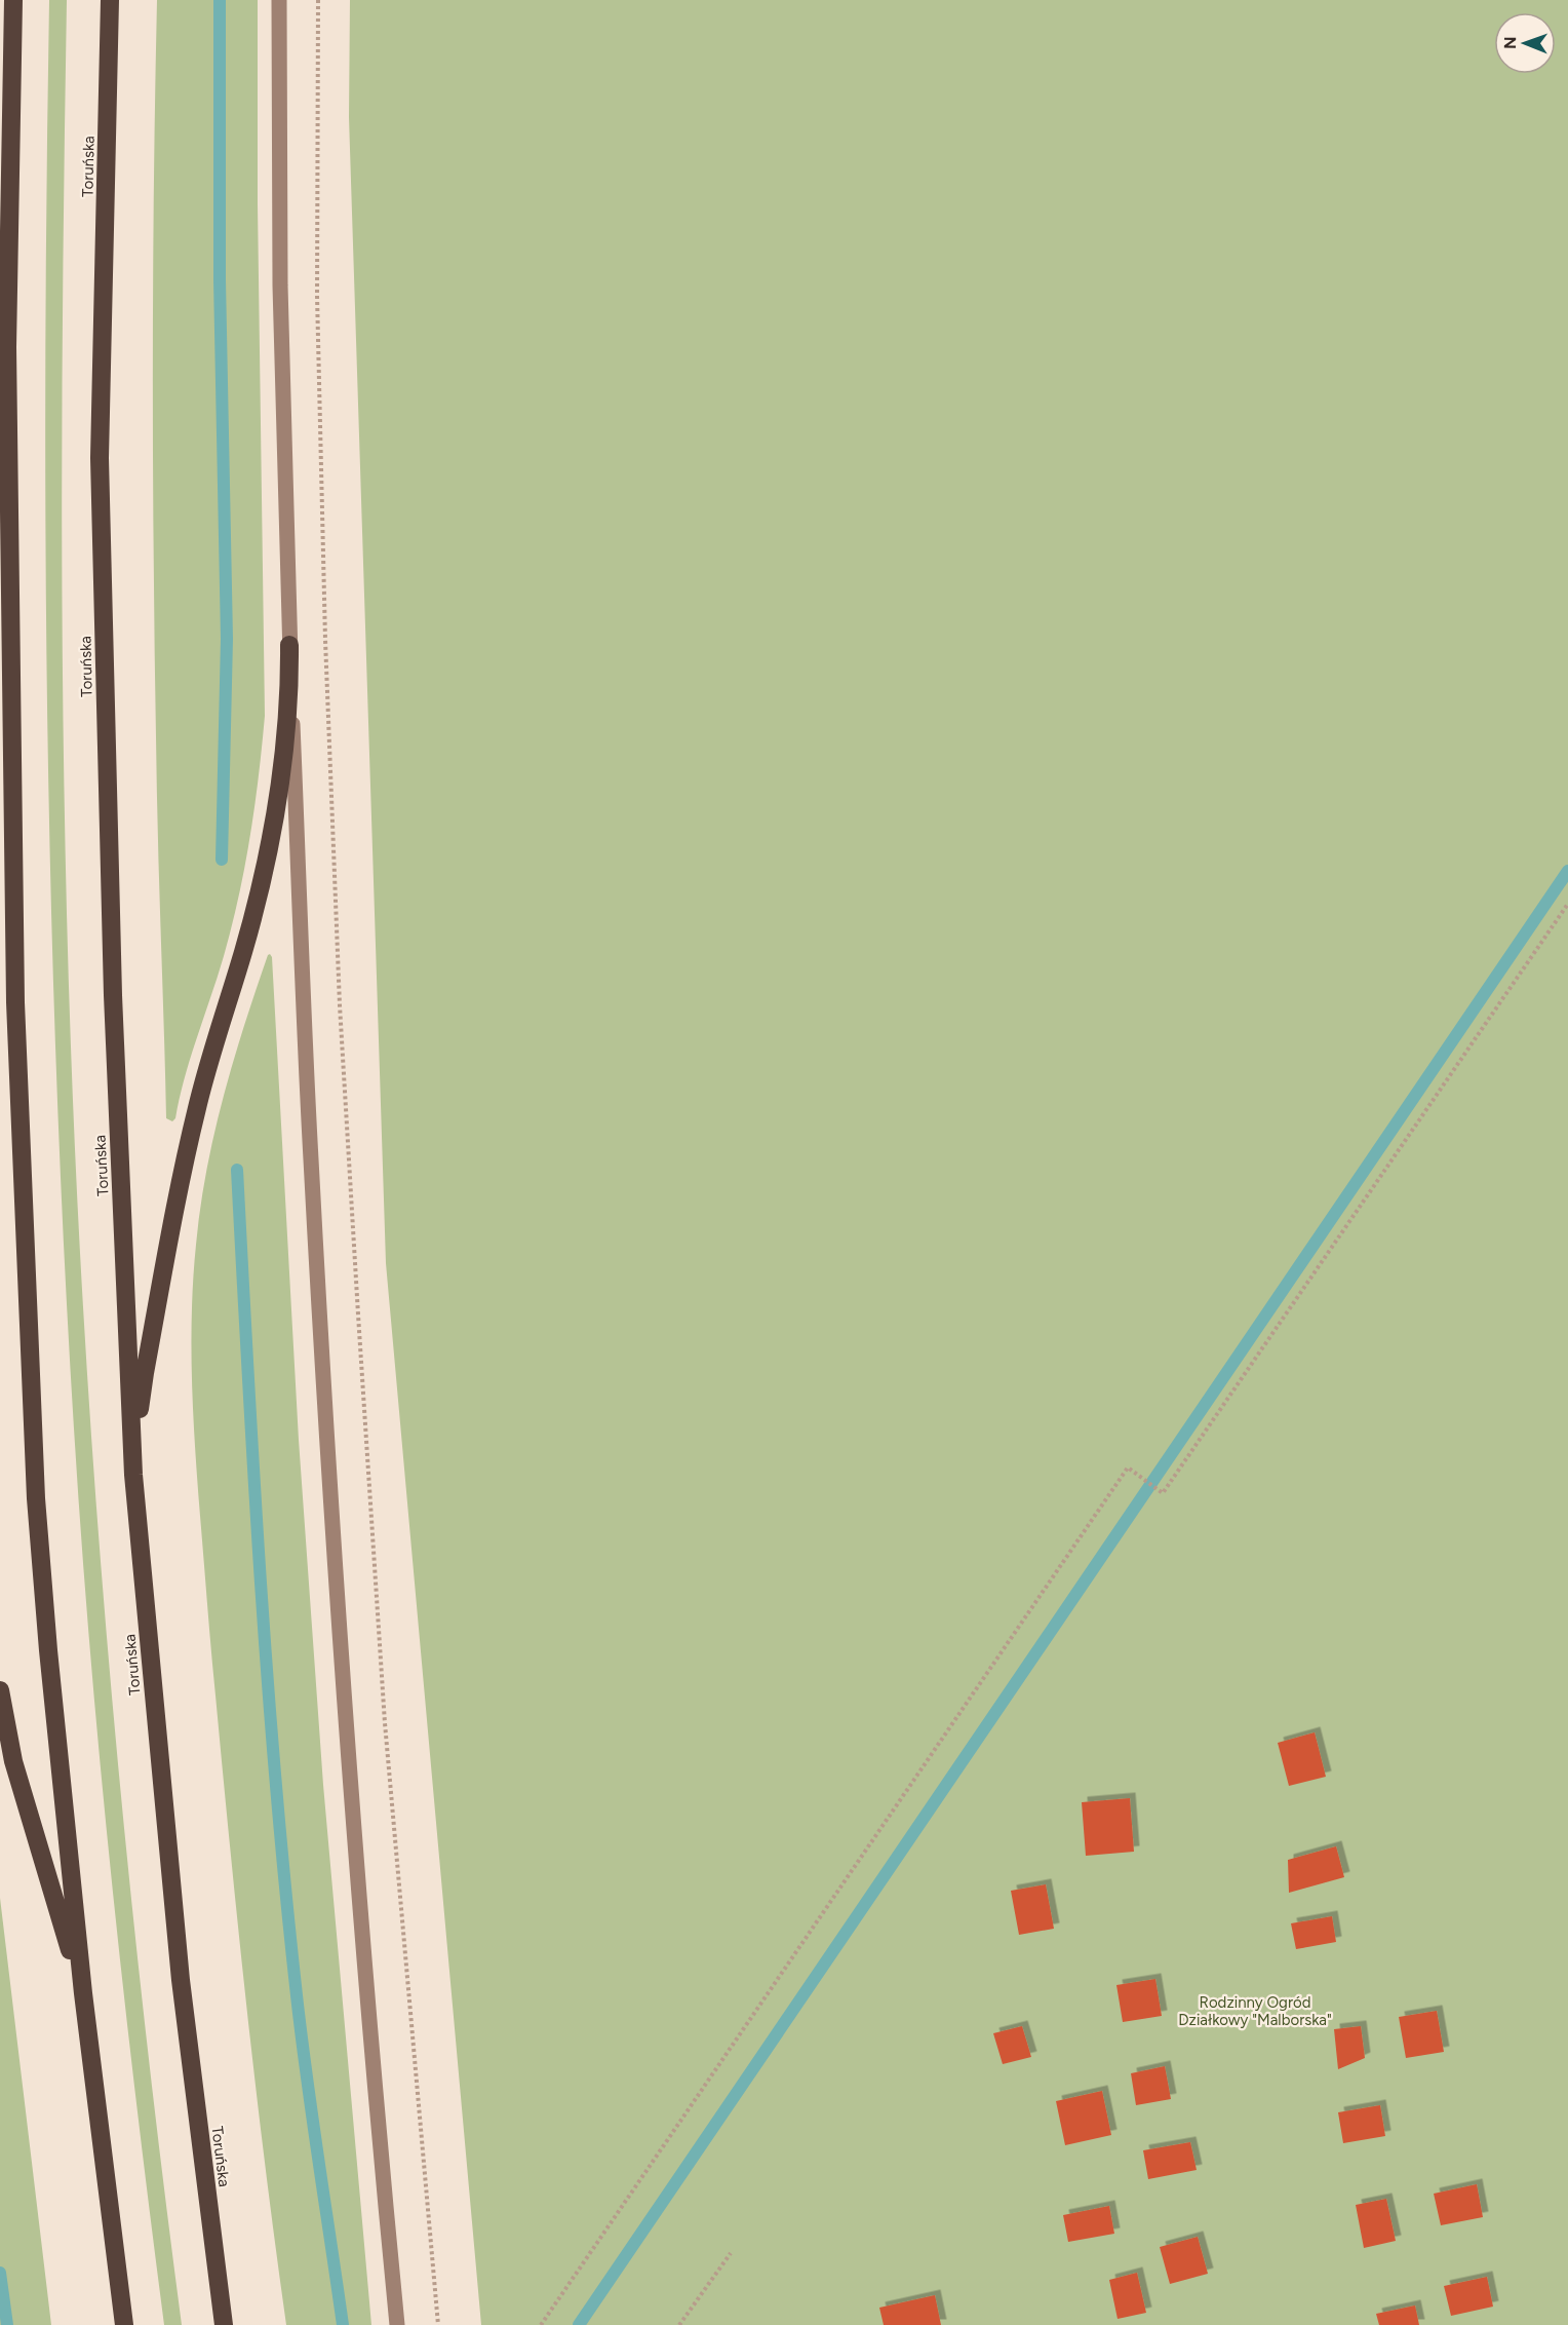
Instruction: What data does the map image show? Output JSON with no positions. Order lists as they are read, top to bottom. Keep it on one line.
{"streets":{"highway":["Toruńska"]},"parks":["Rodzinny Ogród Działkowy \"Malborska\""],"north":"left"}
